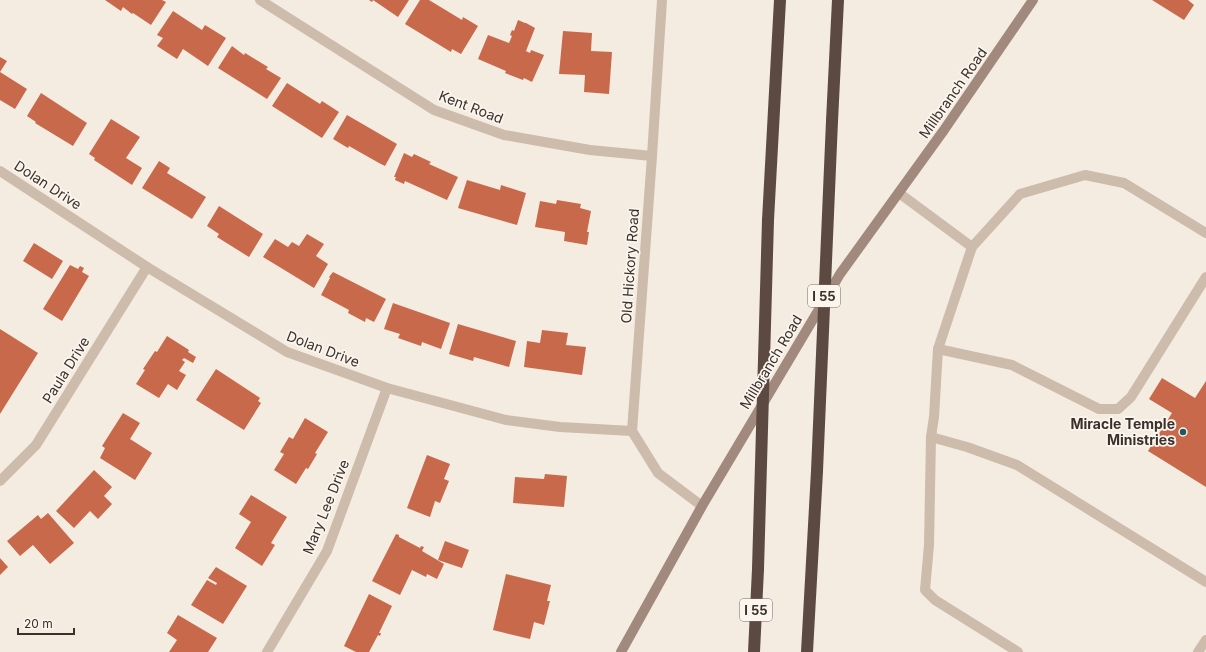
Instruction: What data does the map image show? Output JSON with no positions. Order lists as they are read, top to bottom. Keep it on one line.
{"streets":{"highway":["I 55"],"main road":["Millbranch Road"],"street":["Kent Road","Dolan Drive","Old Hickory Road","Paula Drive","Mary Lee Drive"]},"crossings":[["Kent Road","Old Hickory Road"],["Dolan Drive","Old Hickory Road"],["Dolan Drive","Paula Drive"],["Dolan Drive","Mary Lee Drive"]],"places":["Miracle Temple Ministries"],"scale_bar":"20 m"}
